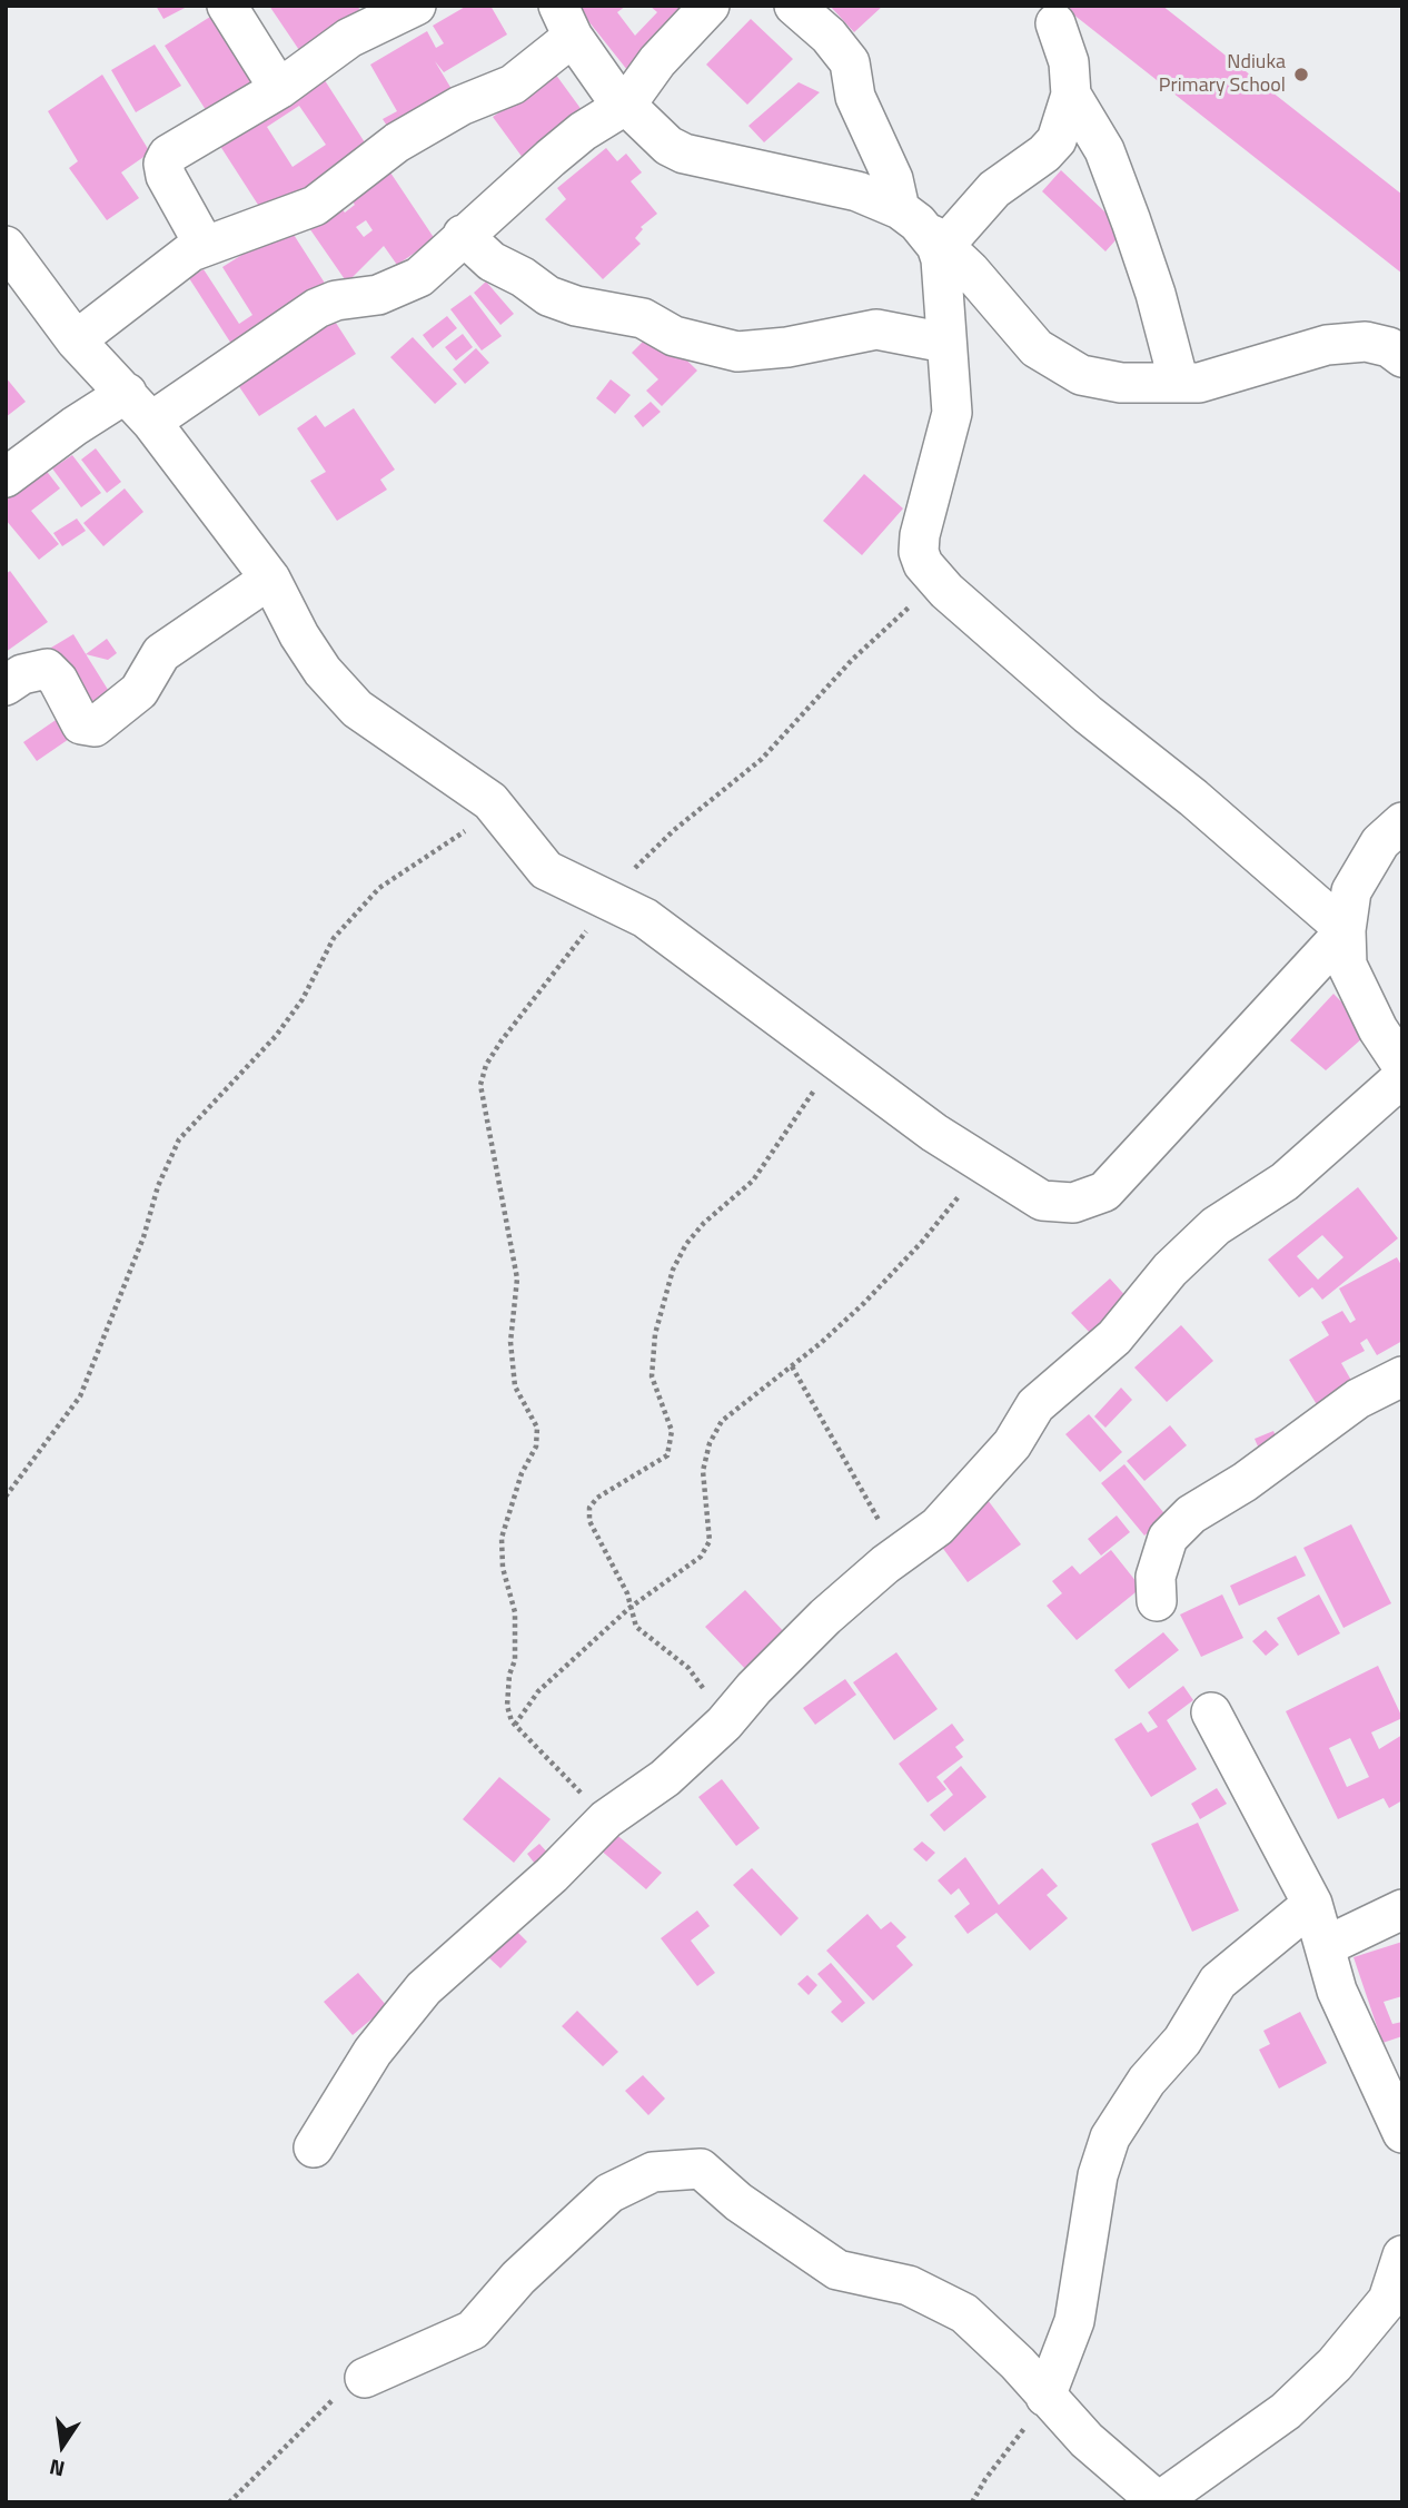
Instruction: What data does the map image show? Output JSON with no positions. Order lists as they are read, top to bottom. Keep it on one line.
{"places":["Ndiuka Primary School"],"north":"bottom"}
